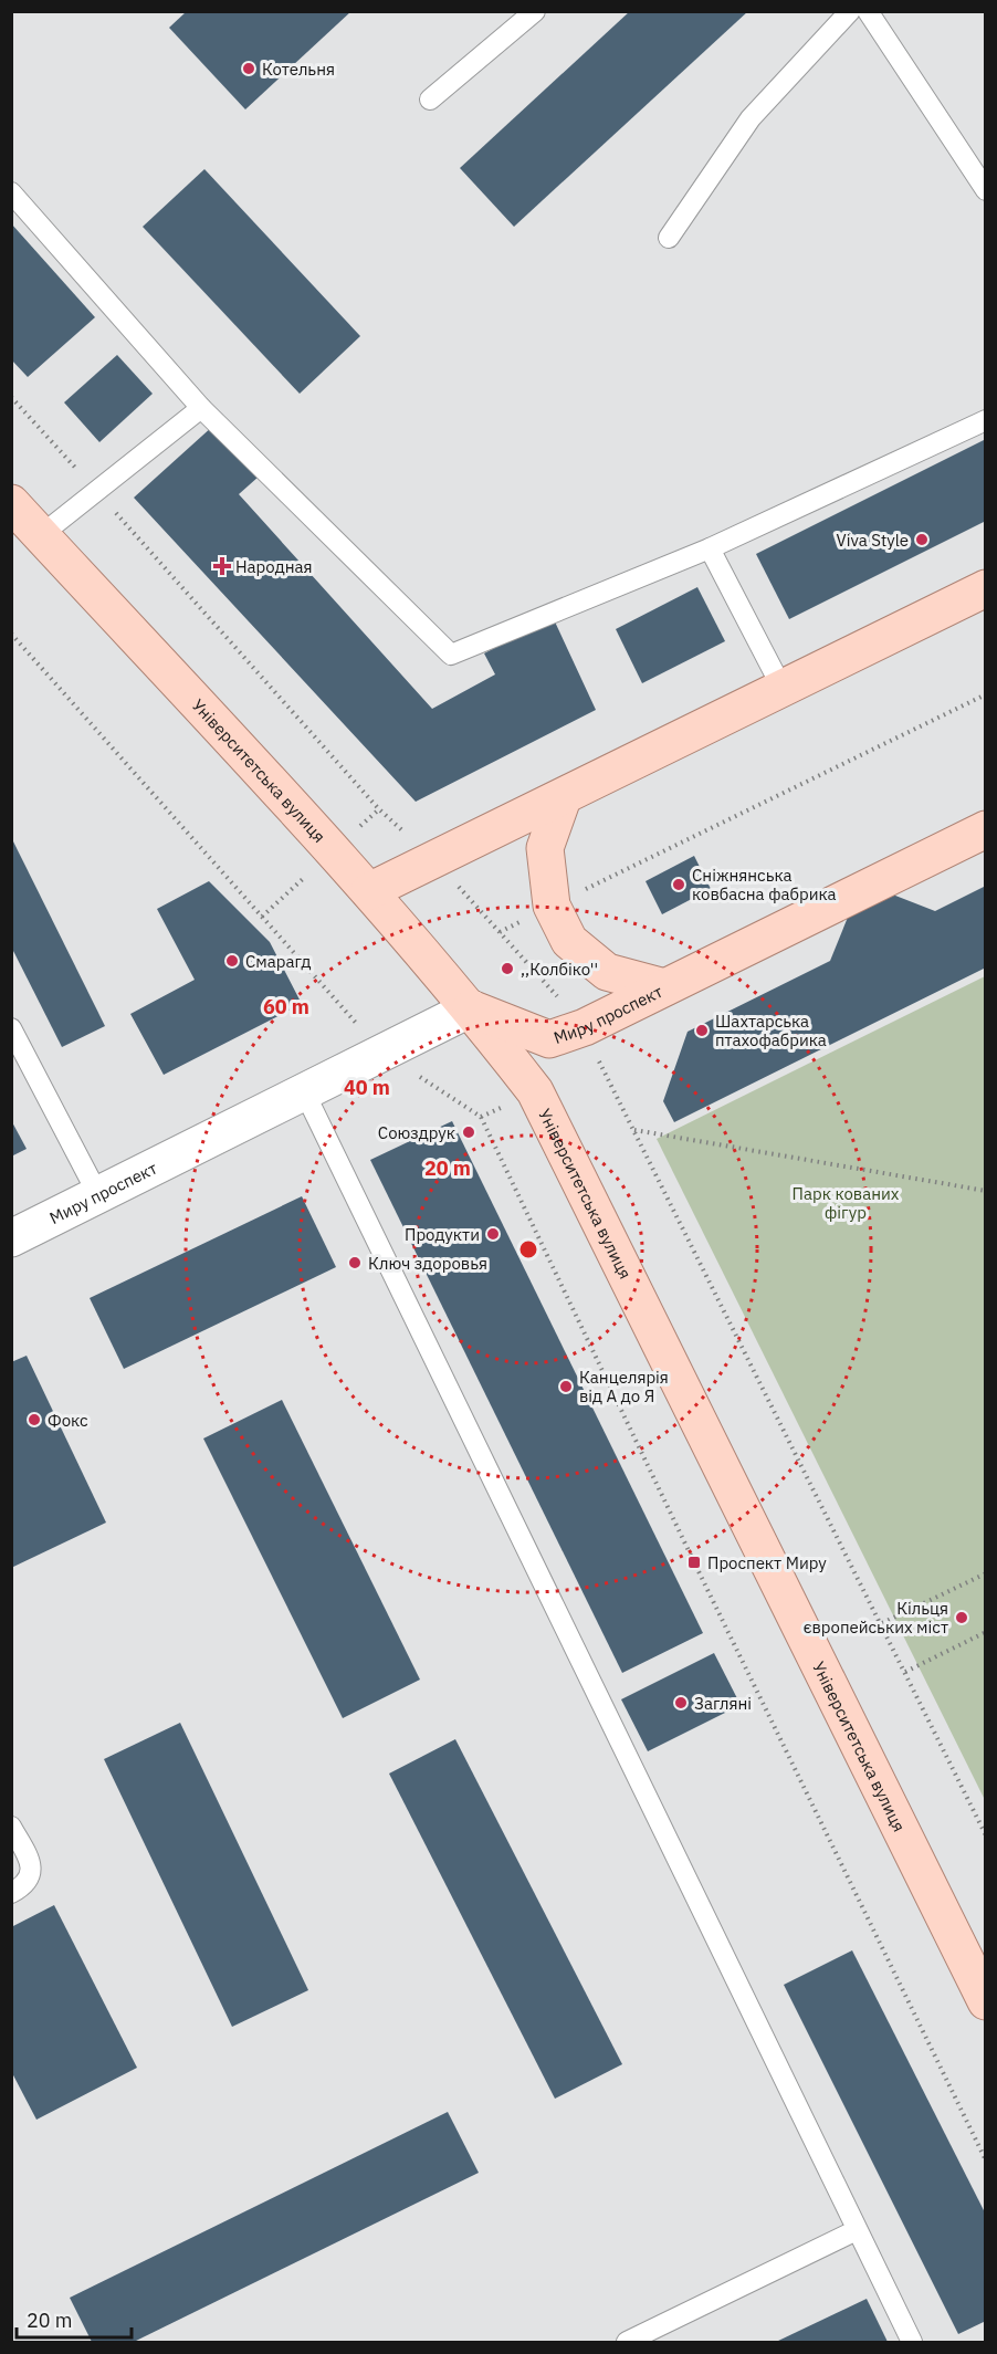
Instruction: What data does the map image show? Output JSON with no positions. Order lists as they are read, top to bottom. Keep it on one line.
{"streets":{"main road":["Університетська вулиця","Миру проспект"]},"crossings":[["Університетська вулиця","Миру проспект"]],"parks":["Парк кованих фігур"],"places":{"other":["Котельня","Viva Style","Сніжнянська ковбасна фабрика","Смарагд",",,Колбіко''","Шахтарська птахофабрика","Союздрук","Продукти","Ключ здоровья","Канцелярія від А до Я","Фокс","Кільця європейських міст","Загляні"],"health":["Народная"],"transit":["Проспект Миру"]},"scale_bar":"20 m","rings":["60 m","40 m","20 m"]}
